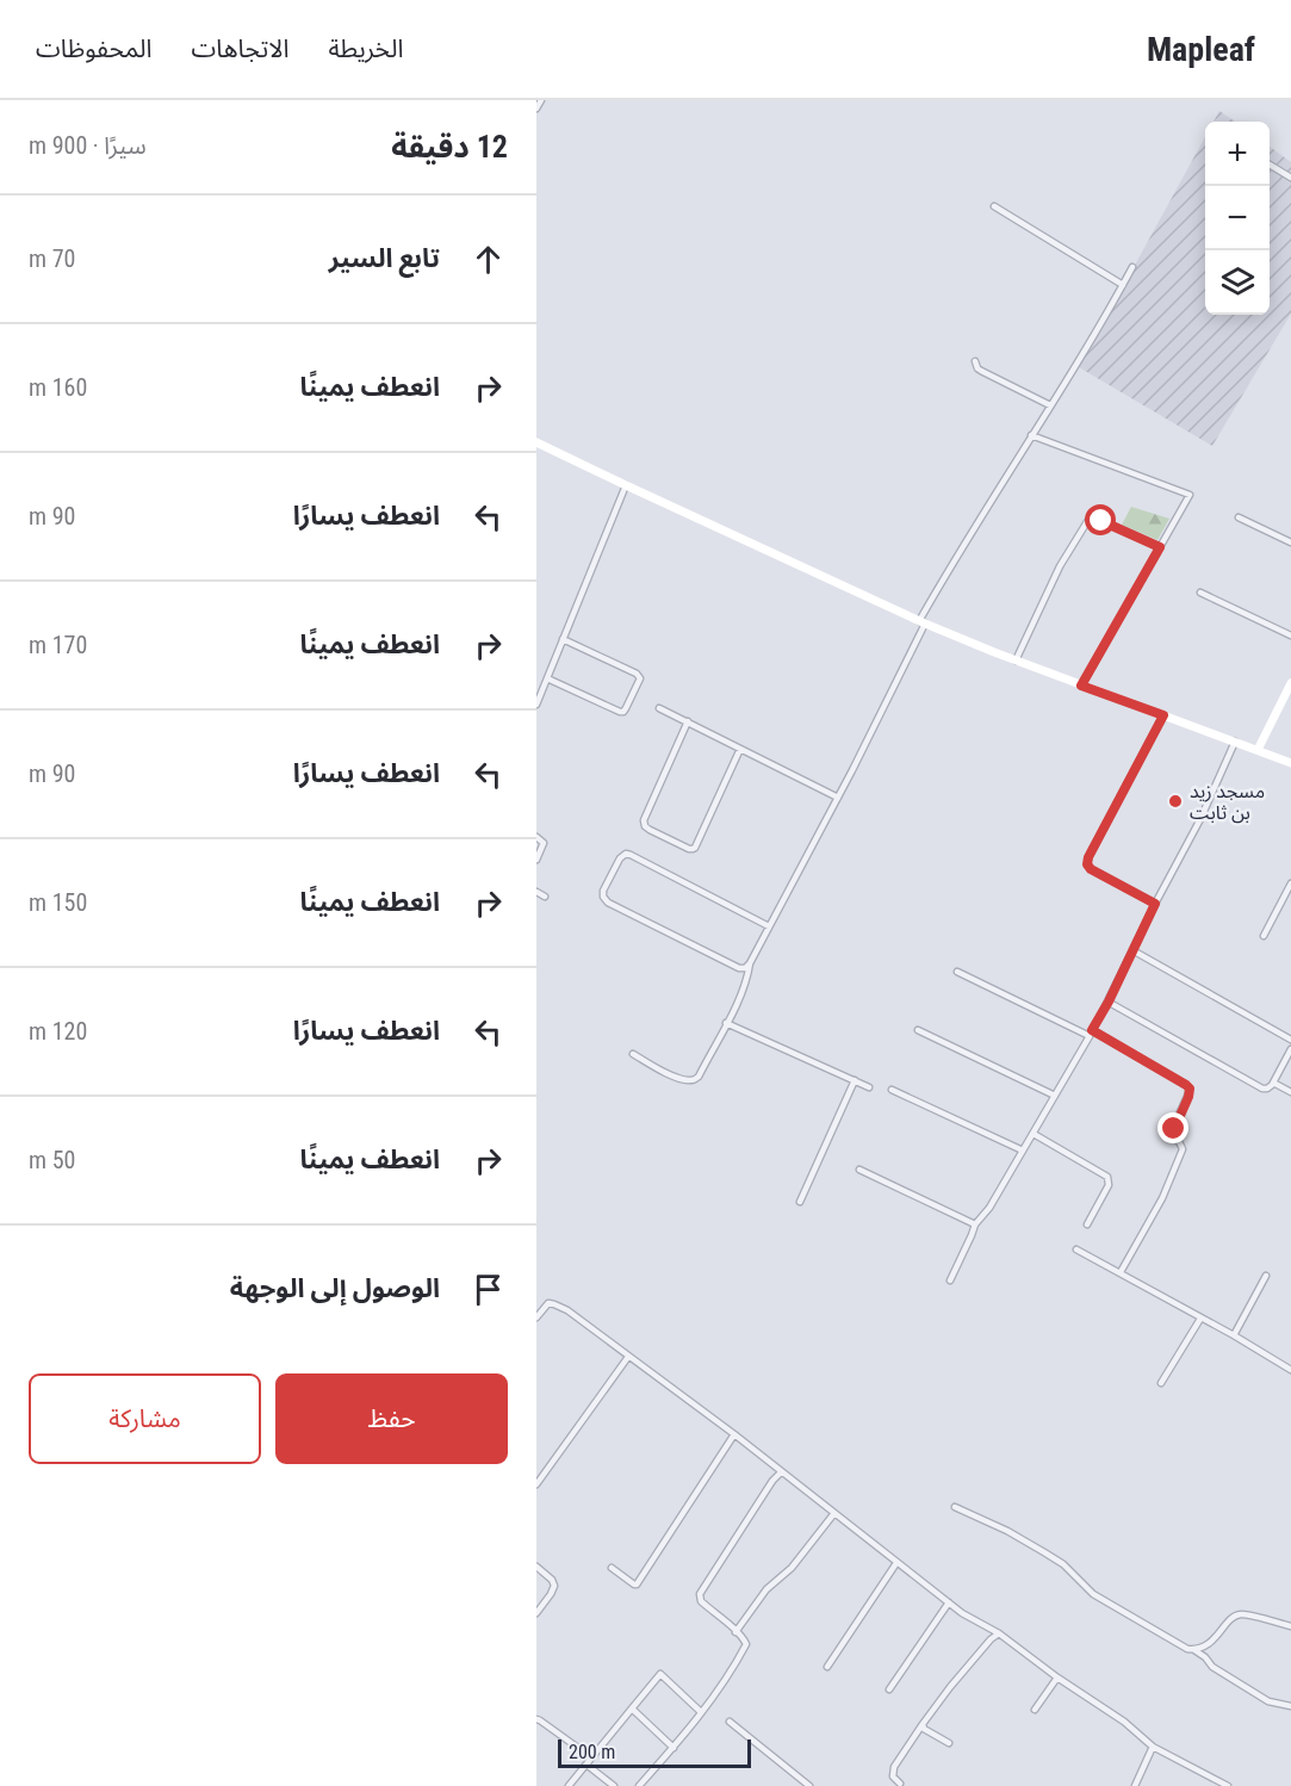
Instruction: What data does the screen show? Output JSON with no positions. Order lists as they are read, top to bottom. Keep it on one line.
{"places":["مسجد زيد بن ثابت"],"scale_bar":"200 m","page":{"header":"Mapleaf","nav":["الخريطة","الاتجاهات","المحفوظات"],"heading":["12 دقيقة","سيرًا · 900 m"],"map_buttons":["+","−"],"list":[["تابع السير","70 m"],["انعطف يمينًا","160 m"],["انعطف يسارًا","90 m"],["انعطف يمينًا","170 m"],["انعطف يسارًا","90 m"],["انعطف يمينًا","150 m"],["انعطف يسارًا","120 m"],["انعطف يمينًا","50 m"],"الوصول إلى الوجهة"],"buttons":["حفظ","مشاركة"],"scale":"200 m"}}
